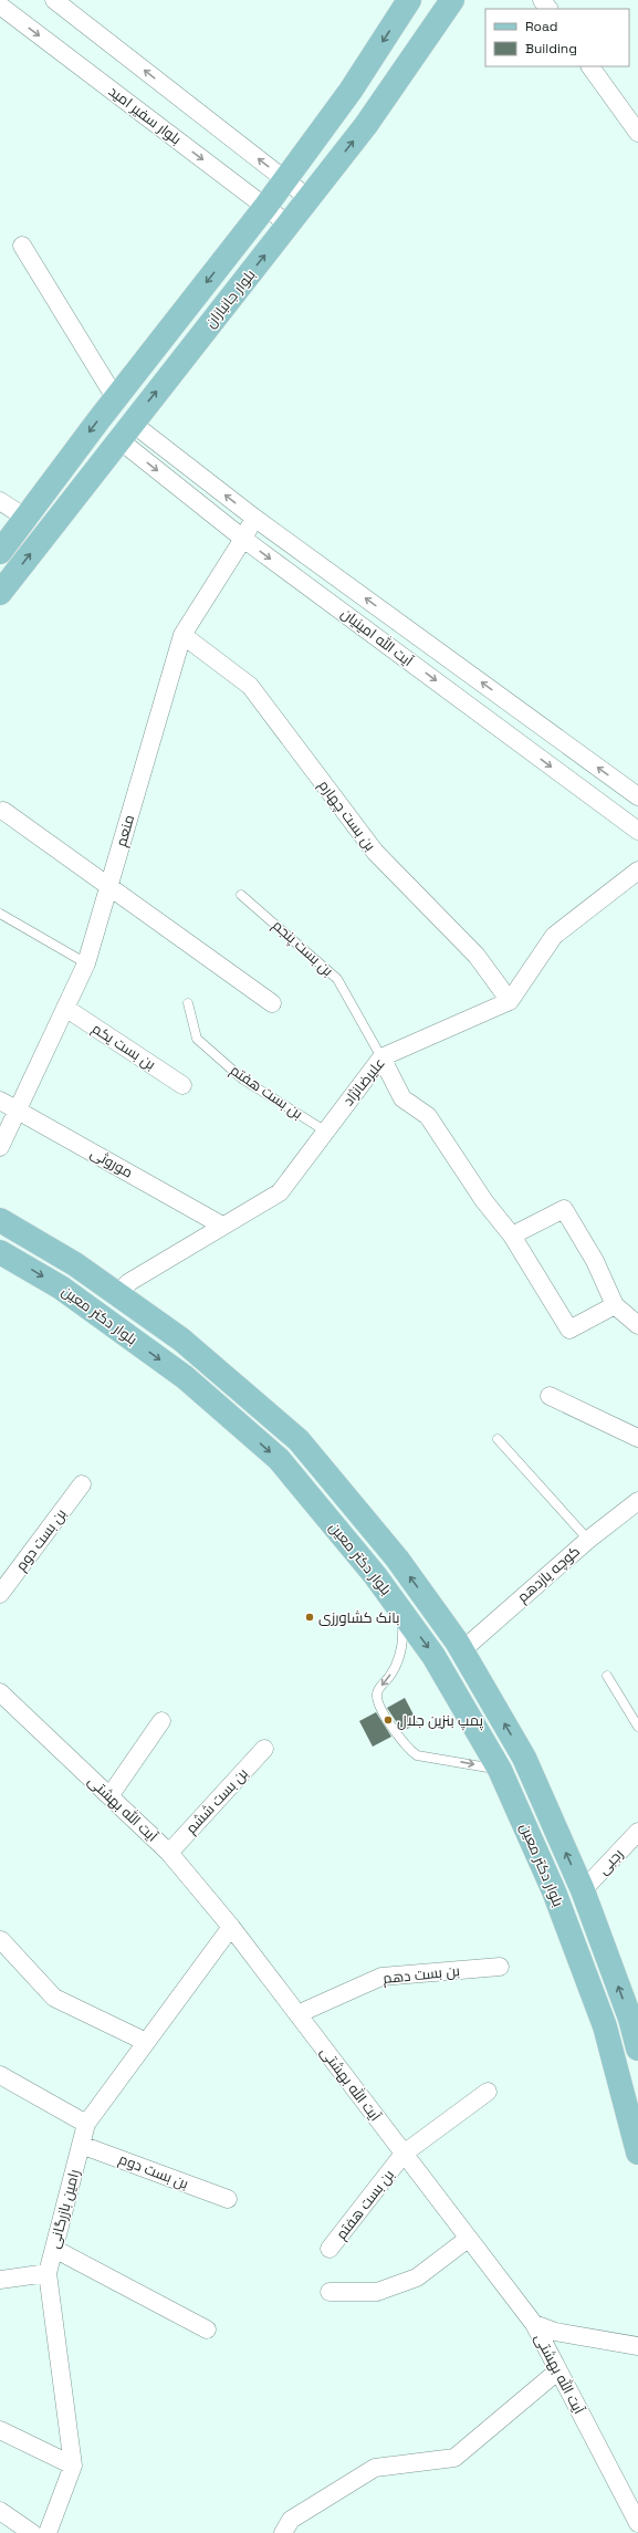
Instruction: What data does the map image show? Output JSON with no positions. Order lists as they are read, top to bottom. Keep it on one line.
{"streets":{"main road":["بلوار جانبازان","بلوار دکتر معین"],"street":["بلوار سفیر امید","آیت الله امینیان","بن بست چهارم","منعم","بن بست یکم","علیرضانژاد","موروثی","بن بست دوم","کوچه یازدهم","بن بست ششم","آیت الله بهشتی","رجبی","بن بست دهم","بن بست هفتم‌","رامین بازرگانی"],"lane":["بن بست پنجم","بن بست هفتم"]},"crossings":[["بلوار سفیر امید","بلوار جانبازان"],["بلوار جانبازان","آیت الله امینیان"],["آیت الله امینیان","منعم"],["بن بست چهارم","منعم"],["بن بست چهارم","علیرضانژاد"],["منعم","بن بست یکم"],["منعم","موروثی"],["بن بست پنجم","علیرضانژاد"],["علیرضانژاد","بن بست هفتم"],["علیرضانژاد","موروثی"],["علیرضانژاد","بلوار دکتر معین"],["بلوار دکتر معین","کوچه یازدهم"],["بلوار دکتر معین","رجبی"],["بن بست دوم","رامین بازرگانی"],["بن بست ششم","آیت الله بهشتی"],["آیت الله بهشتی","بن بست دهم"],["آیت الله بهشتی","بن بست هفتم‌"],["آیت الله بهشتی","رامین بازرگانی"]],"places":["بانک کشاورزی","پمپ بنزین جلال"],"legend":["Road","Building"]}
